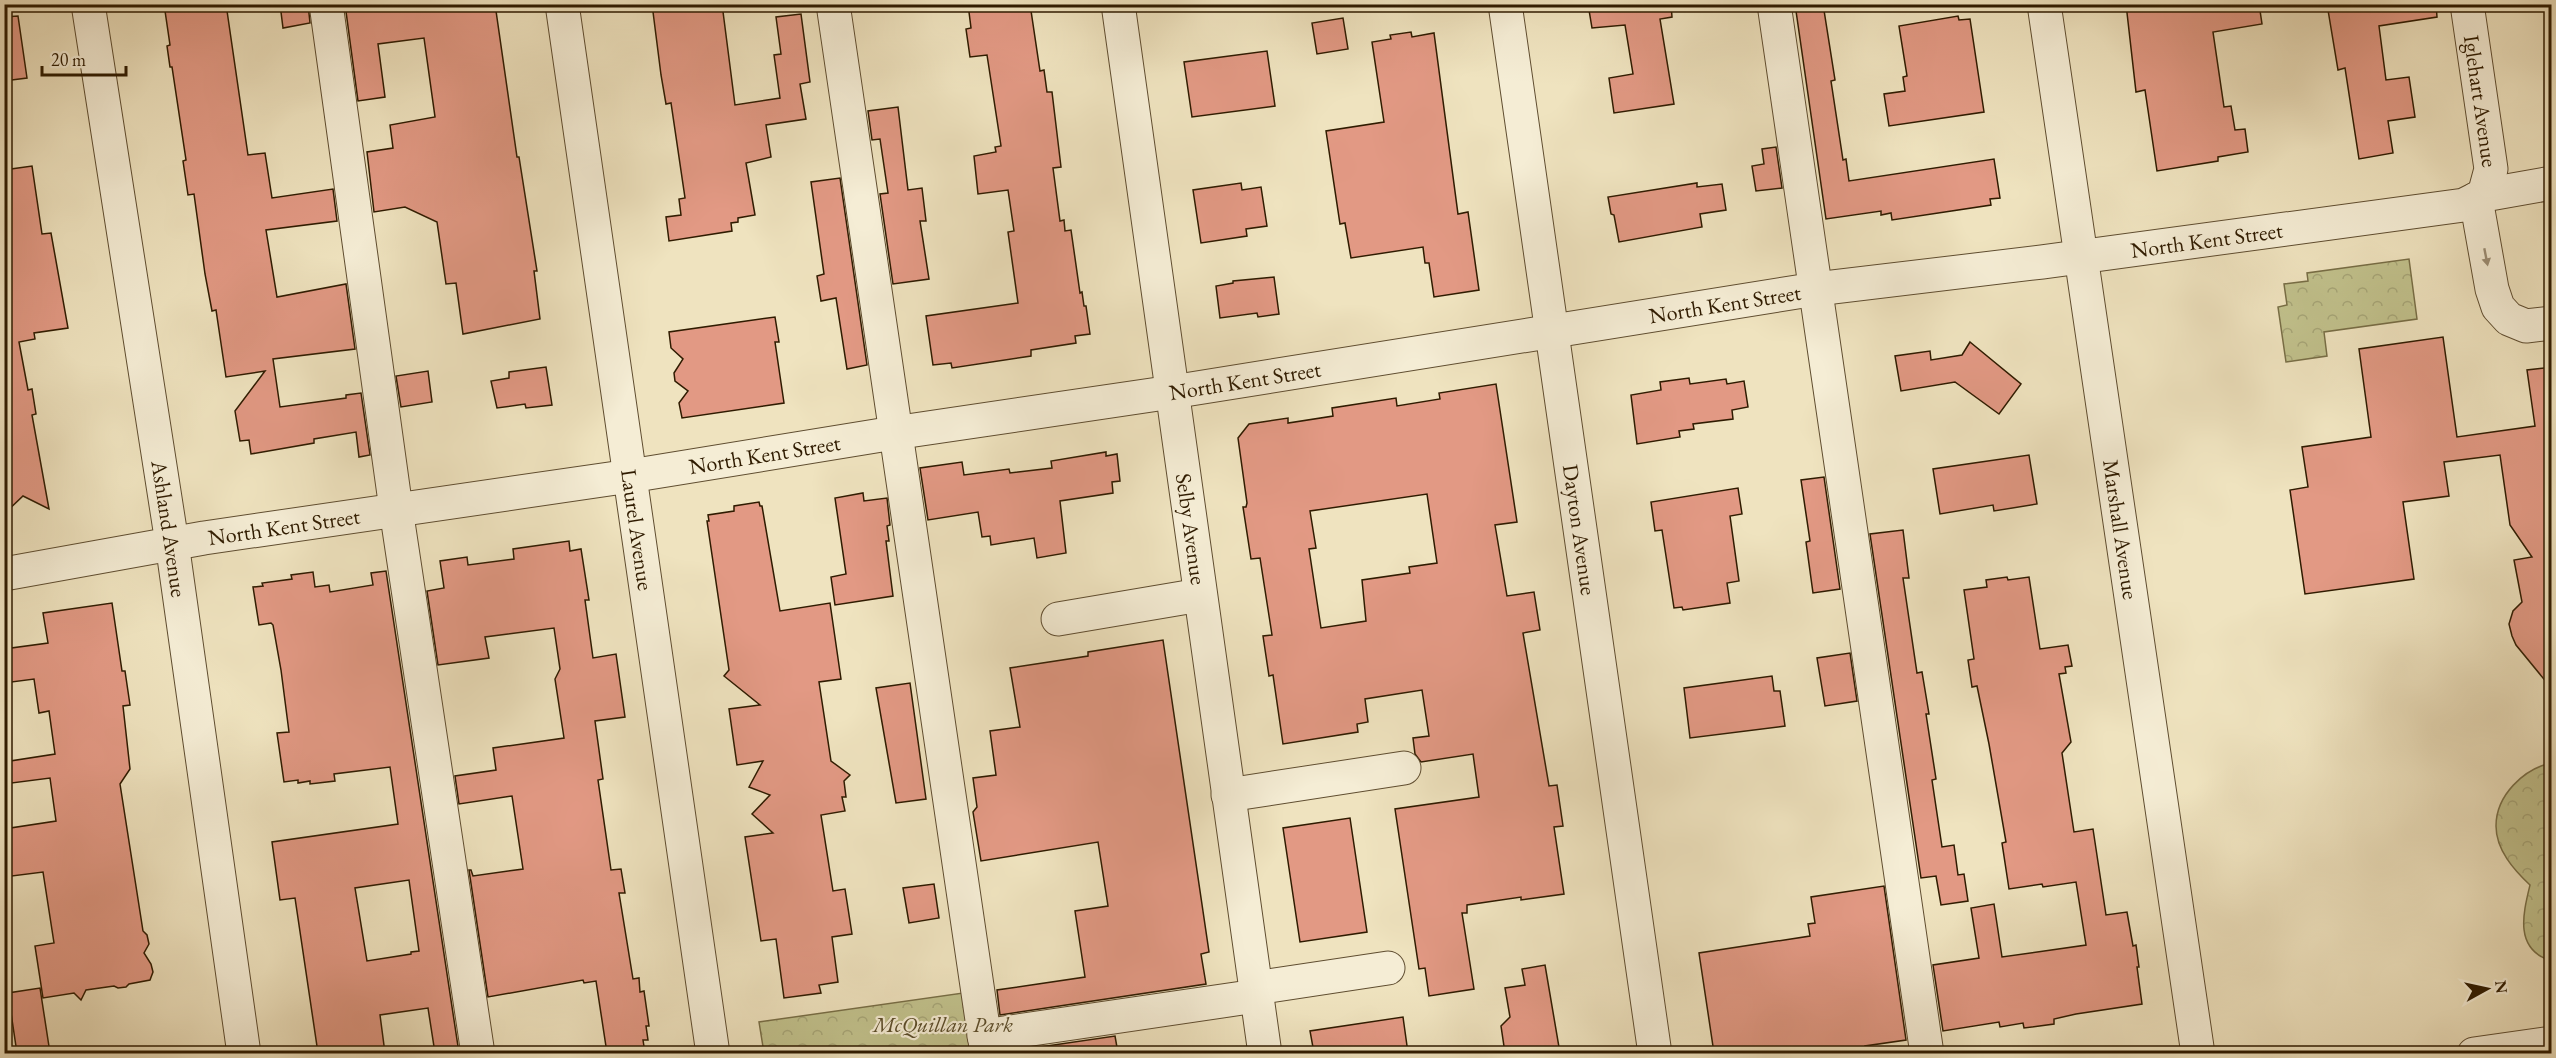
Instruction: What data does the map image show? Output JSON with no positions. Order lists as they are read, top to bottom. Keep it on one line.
{"streets":{"street":["Iglehart Avenue","North Kent Street","Ashland Avenue","Laurel Avenue","Selby Avenue","Dayton Avenue","Marshall Avenue"]},"crossings":[["Iglehart Avenue","North Kent Street"],["North Kent Street","Ashland Avenue"],["North Kent Street","Laurel Avenue"],["North Kent Street","Selby Avenue"],["North Kent Street","Dayton Avenue"],["North Kent Street","Marshall Avenue"]],"parks":["McQuillan Park"],"scale_bar":"20 m","north":"right"}
